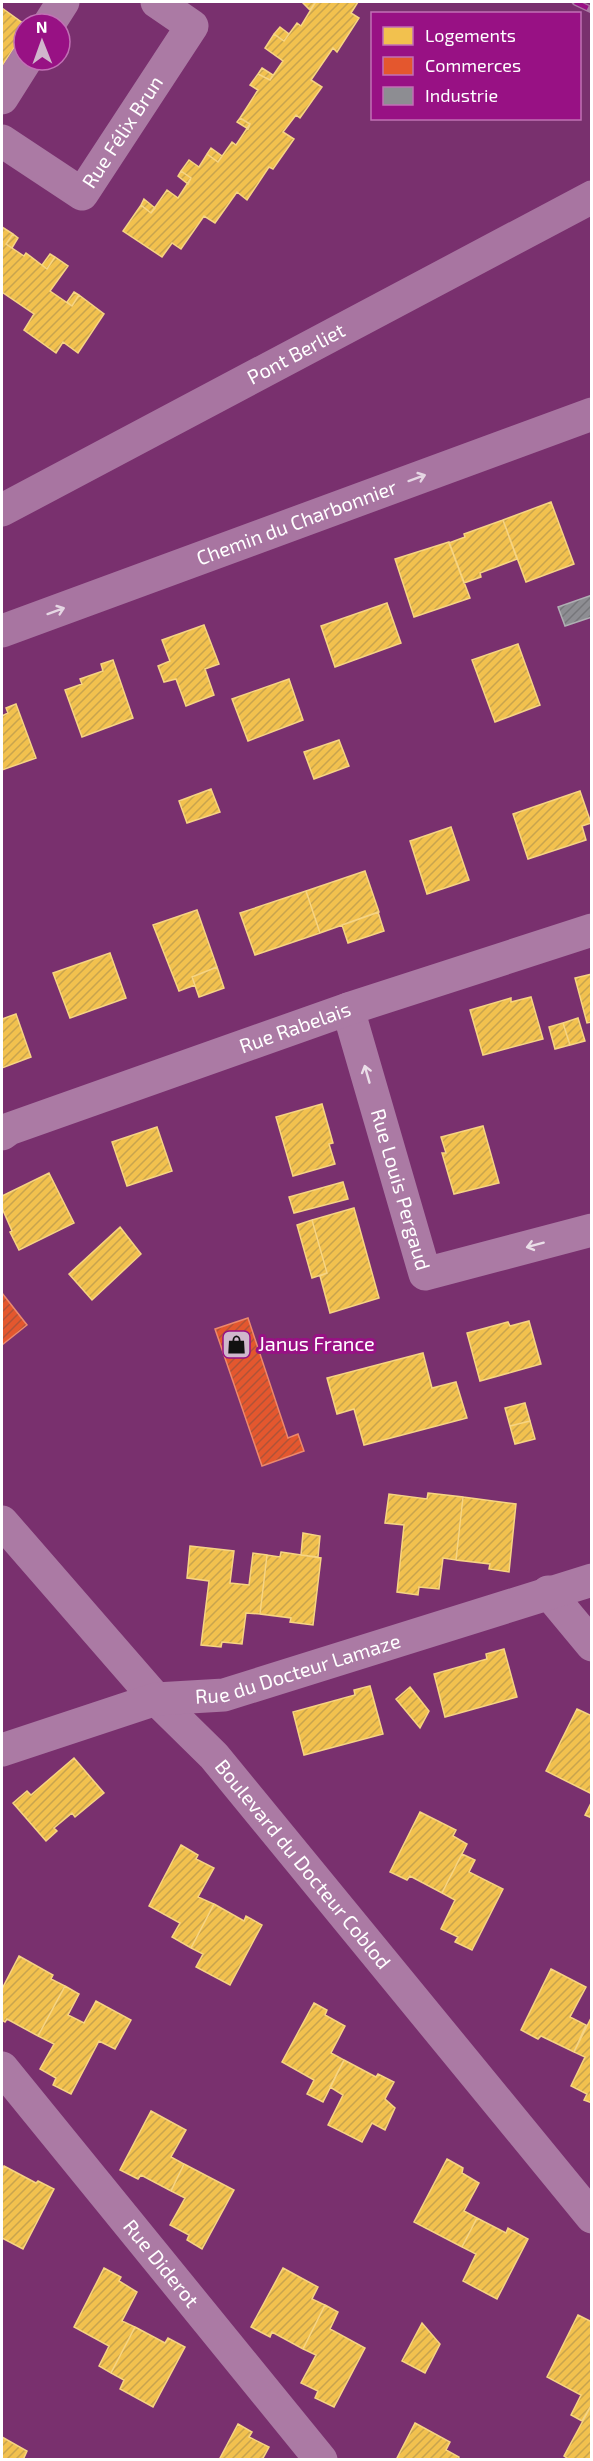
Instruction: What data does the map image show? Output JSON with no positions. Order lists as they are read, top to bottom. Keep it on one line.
{"streets":{"street":["Rue Félix Brun","Pont Berliet","Chemin du Charbonnier","Rue Rabelais","Rue Louis Pergaud","Rue du Docteur Lamaze","Boulevard du Docteur Coblod","Rue Diderot"]},"crossings":[["Rue Rabelais","Rue Louis Pergaud"],["Rue du Docteur Lamaze","Boulevard du Docteur Coblod"]],"one_way":["Chemin du Charbonnier"],"places":{"shop":["Janus France"]},"legend":["Logements","Commerces","Industrie"],"north":"top"}
